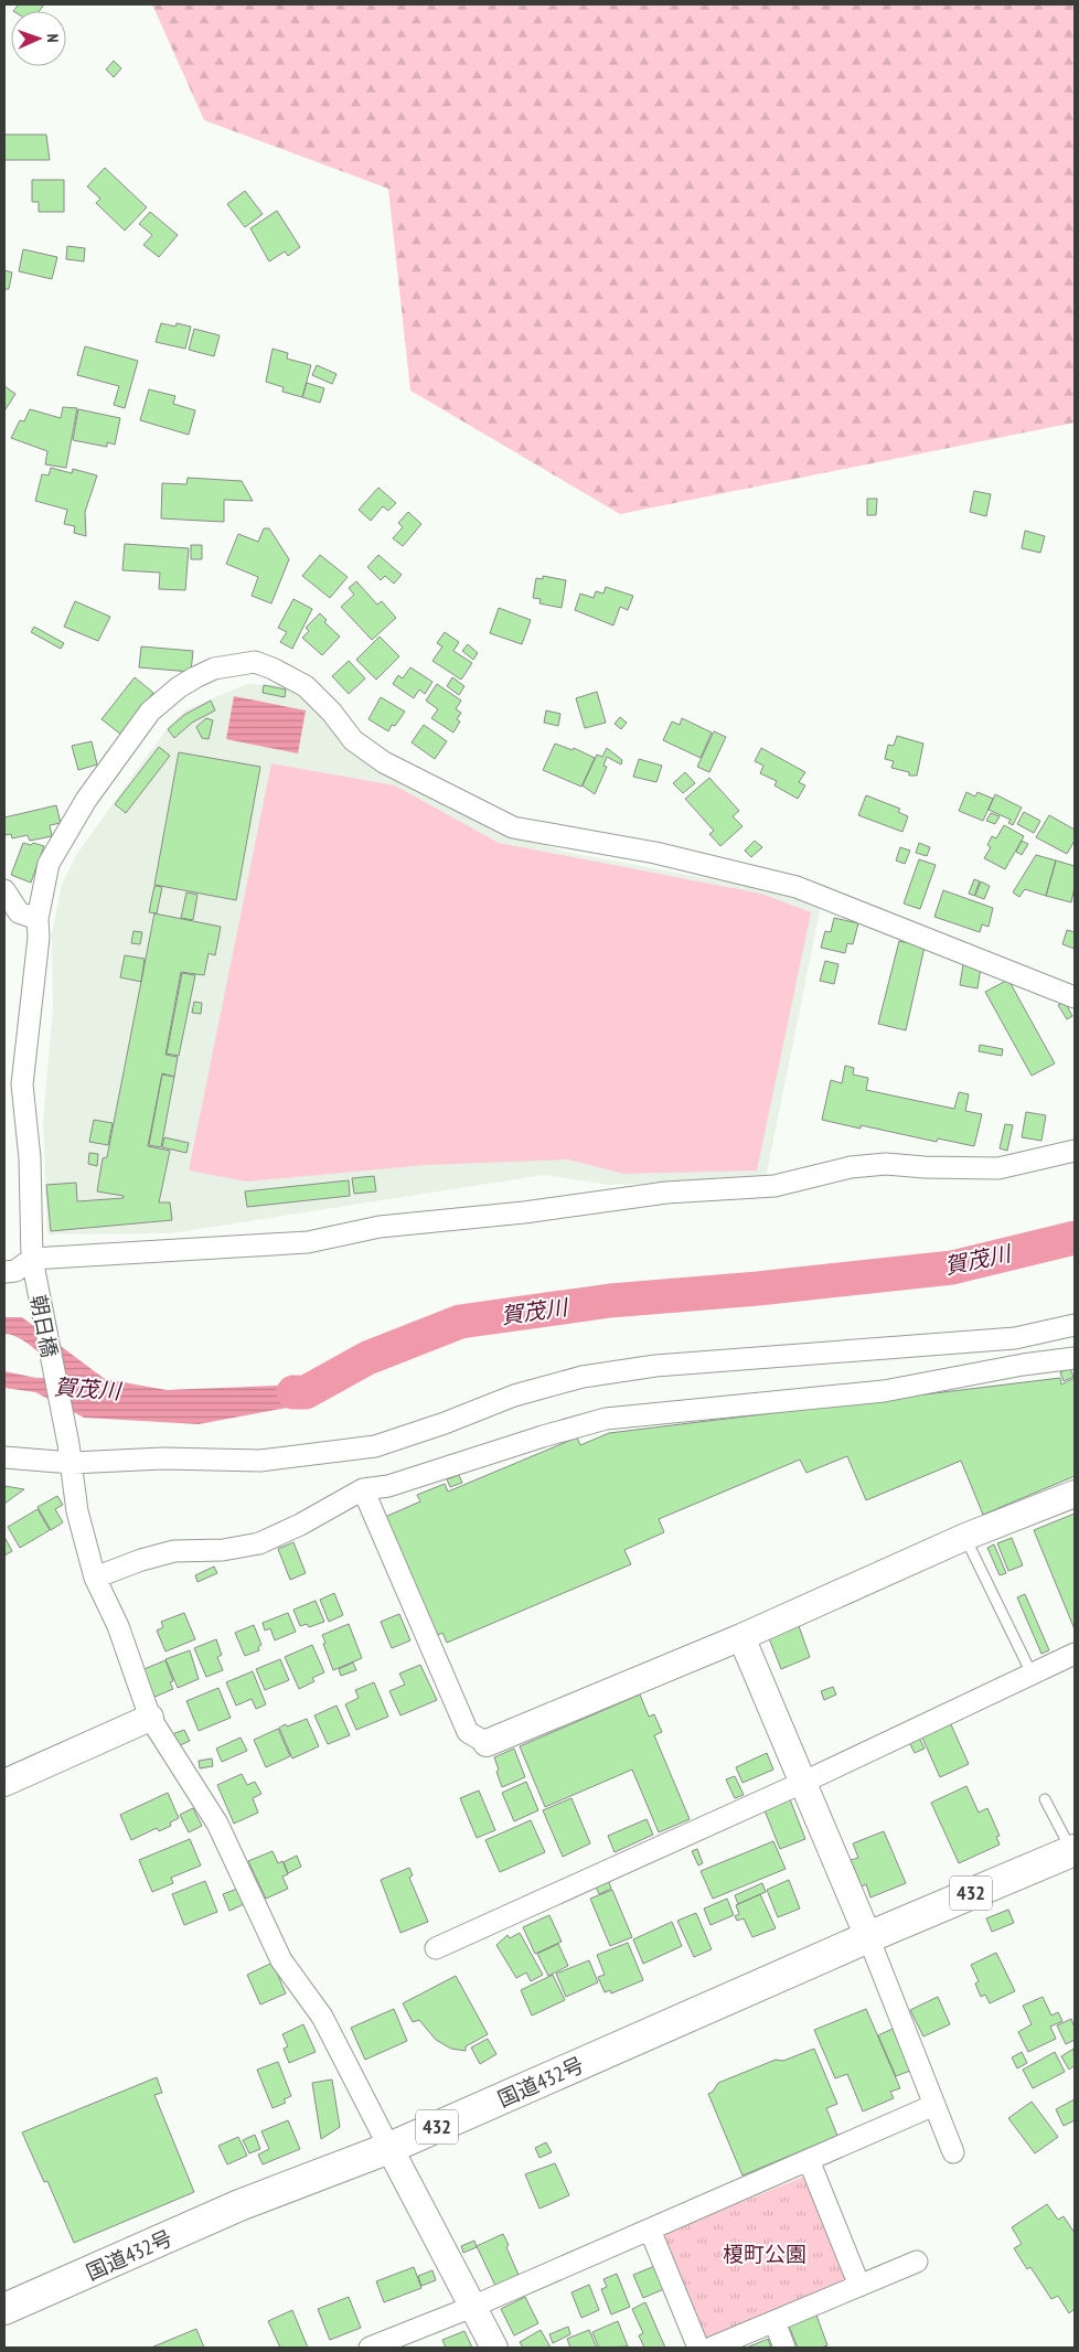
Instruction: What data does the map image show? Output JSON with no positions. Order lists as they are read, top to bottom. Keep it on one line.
{"streets":{"highway":["432","国道432号"],"street":["朝日橋"]},"crossings":[["朝日橋","国道432号"]],"water":["賀茂川"],"parks":["榎町公園"],"north":"right"}
